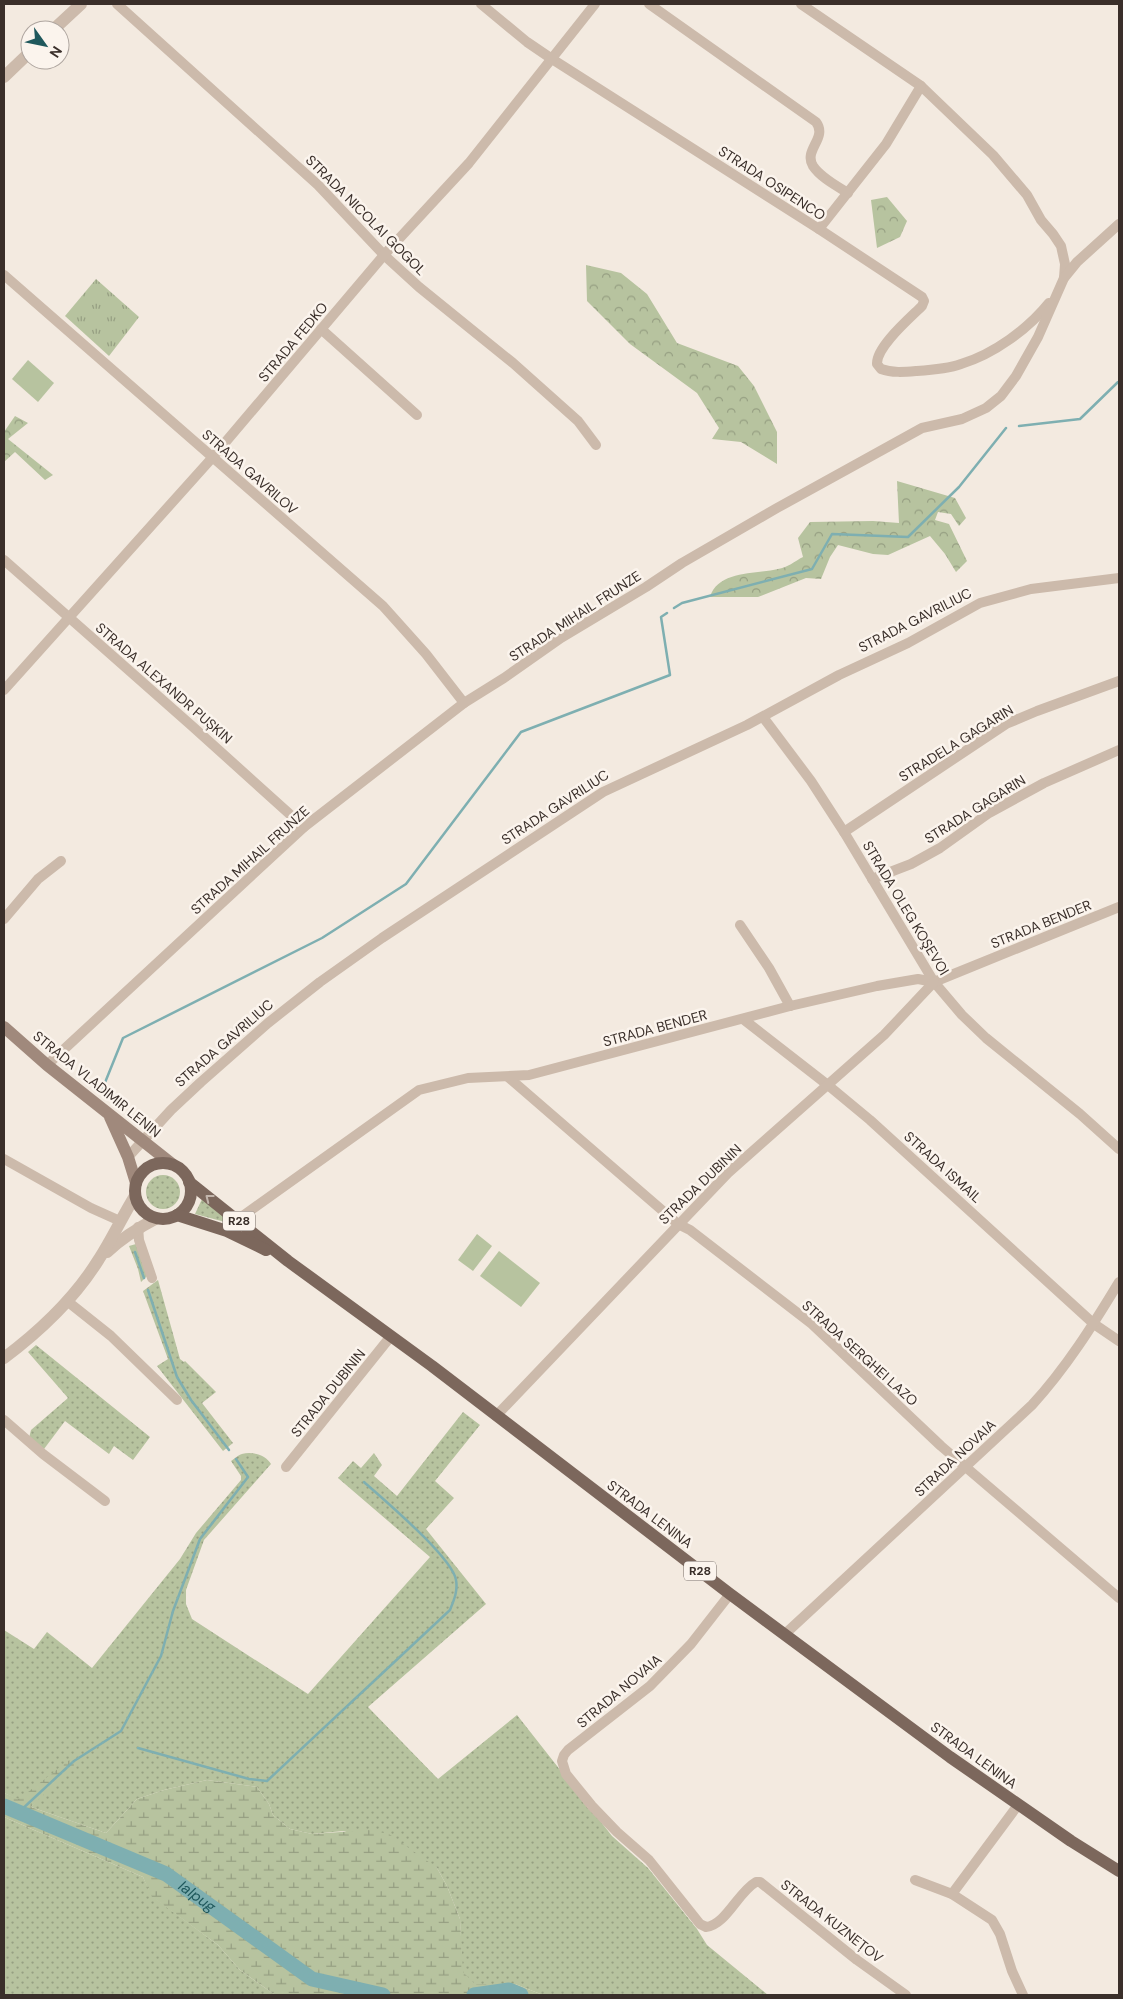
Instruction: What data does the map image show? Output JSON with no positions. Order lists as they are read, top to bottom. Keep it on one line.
{"streets":{"main road":["STRADA VLADIMIR LENIN","R28","STRADA LENINA"],"street":["STRADA OSIPENCO","STRADA NICOLAI GOGOL","STRADA FEDKO","STRADA GAVRILOV","STRADA MIHAIL FRUNZE","STRADA GAVRILIUC","STRADA ALEXANDR PUȘKIN","STRADELA GAGARIN","STRADA GAGARIN","STRADA OLEG KOŞEVOI","STRADA BENDER","STRADA ISMAIL","STRADA DUBININ","STRADA SERGHEI LAZO","STRADA NOVAIA","STRADA KUZNEȚOV"]},"crossings":[["STRADA OSIPENCO","STRADA FEDKO"],["STRADA OSIPENCO","STRADA MIHAIL FRUNZE"],["STRADA NICOLAI GOGOL","STRADA FEDKO"],["STRADA FEDKO","STRADA GAVRILOV"],["STRADA FEDKO","STRADA ALEXANDR PUȘKIN"],["STRADA GAVRILOV","STRADA MIHAIL FRUNZE"],["STRADA MIHAIL FRUNZE","STRADA ALEXANDR PUȘKIN"],["STRADA MIHAIL FRUNZE","STRADA VLADIMIR LENIN"],["STRADA GAVRILIUC","STRADA OLEG KOŞEVOI"],["STRADA GAVRILIUC","STRADA VLADIMIR LENIN"],["STRADELA GAGARIN","STRADA OLEG KOŞEVOI"],["STRADA GAGARIN","STRADA OLEG KOŞEVOI"],["STRADA OLEG KOŞEVOI","STRADA BENDER"],["STRADA OLEG KOŞEVOI","STRADA DUBININ"],["STRADA BENDER","STRADA ISMAIL"],["STRADA BENDER","STRADA DUBININ"],["STRADA BENDER","R28"],["STRADA BENDER","STRADA SERGHEI LAZO"],["STRADA VLADIMIR LENIN","R28"],["STRADA ISMAIL","STRADA DUBININ"],["STRADA ISMAIL","STRADA NOVAIA"],["STRADA DUBININ","STRADA SERGHEI LAZO"],["STRADA DUBININ","STRADA LENINA"],["R28","STRADA LENINA"],["STRADA SERGHEI LAZO","STRADA NOVAIA"],["STRADA NOVAIA","STRADA LENINA"],["STRADA NOVAIA","STRADA KUZNEȚOV"]],"water":["Ialpug"],"north":"bottom right"}
